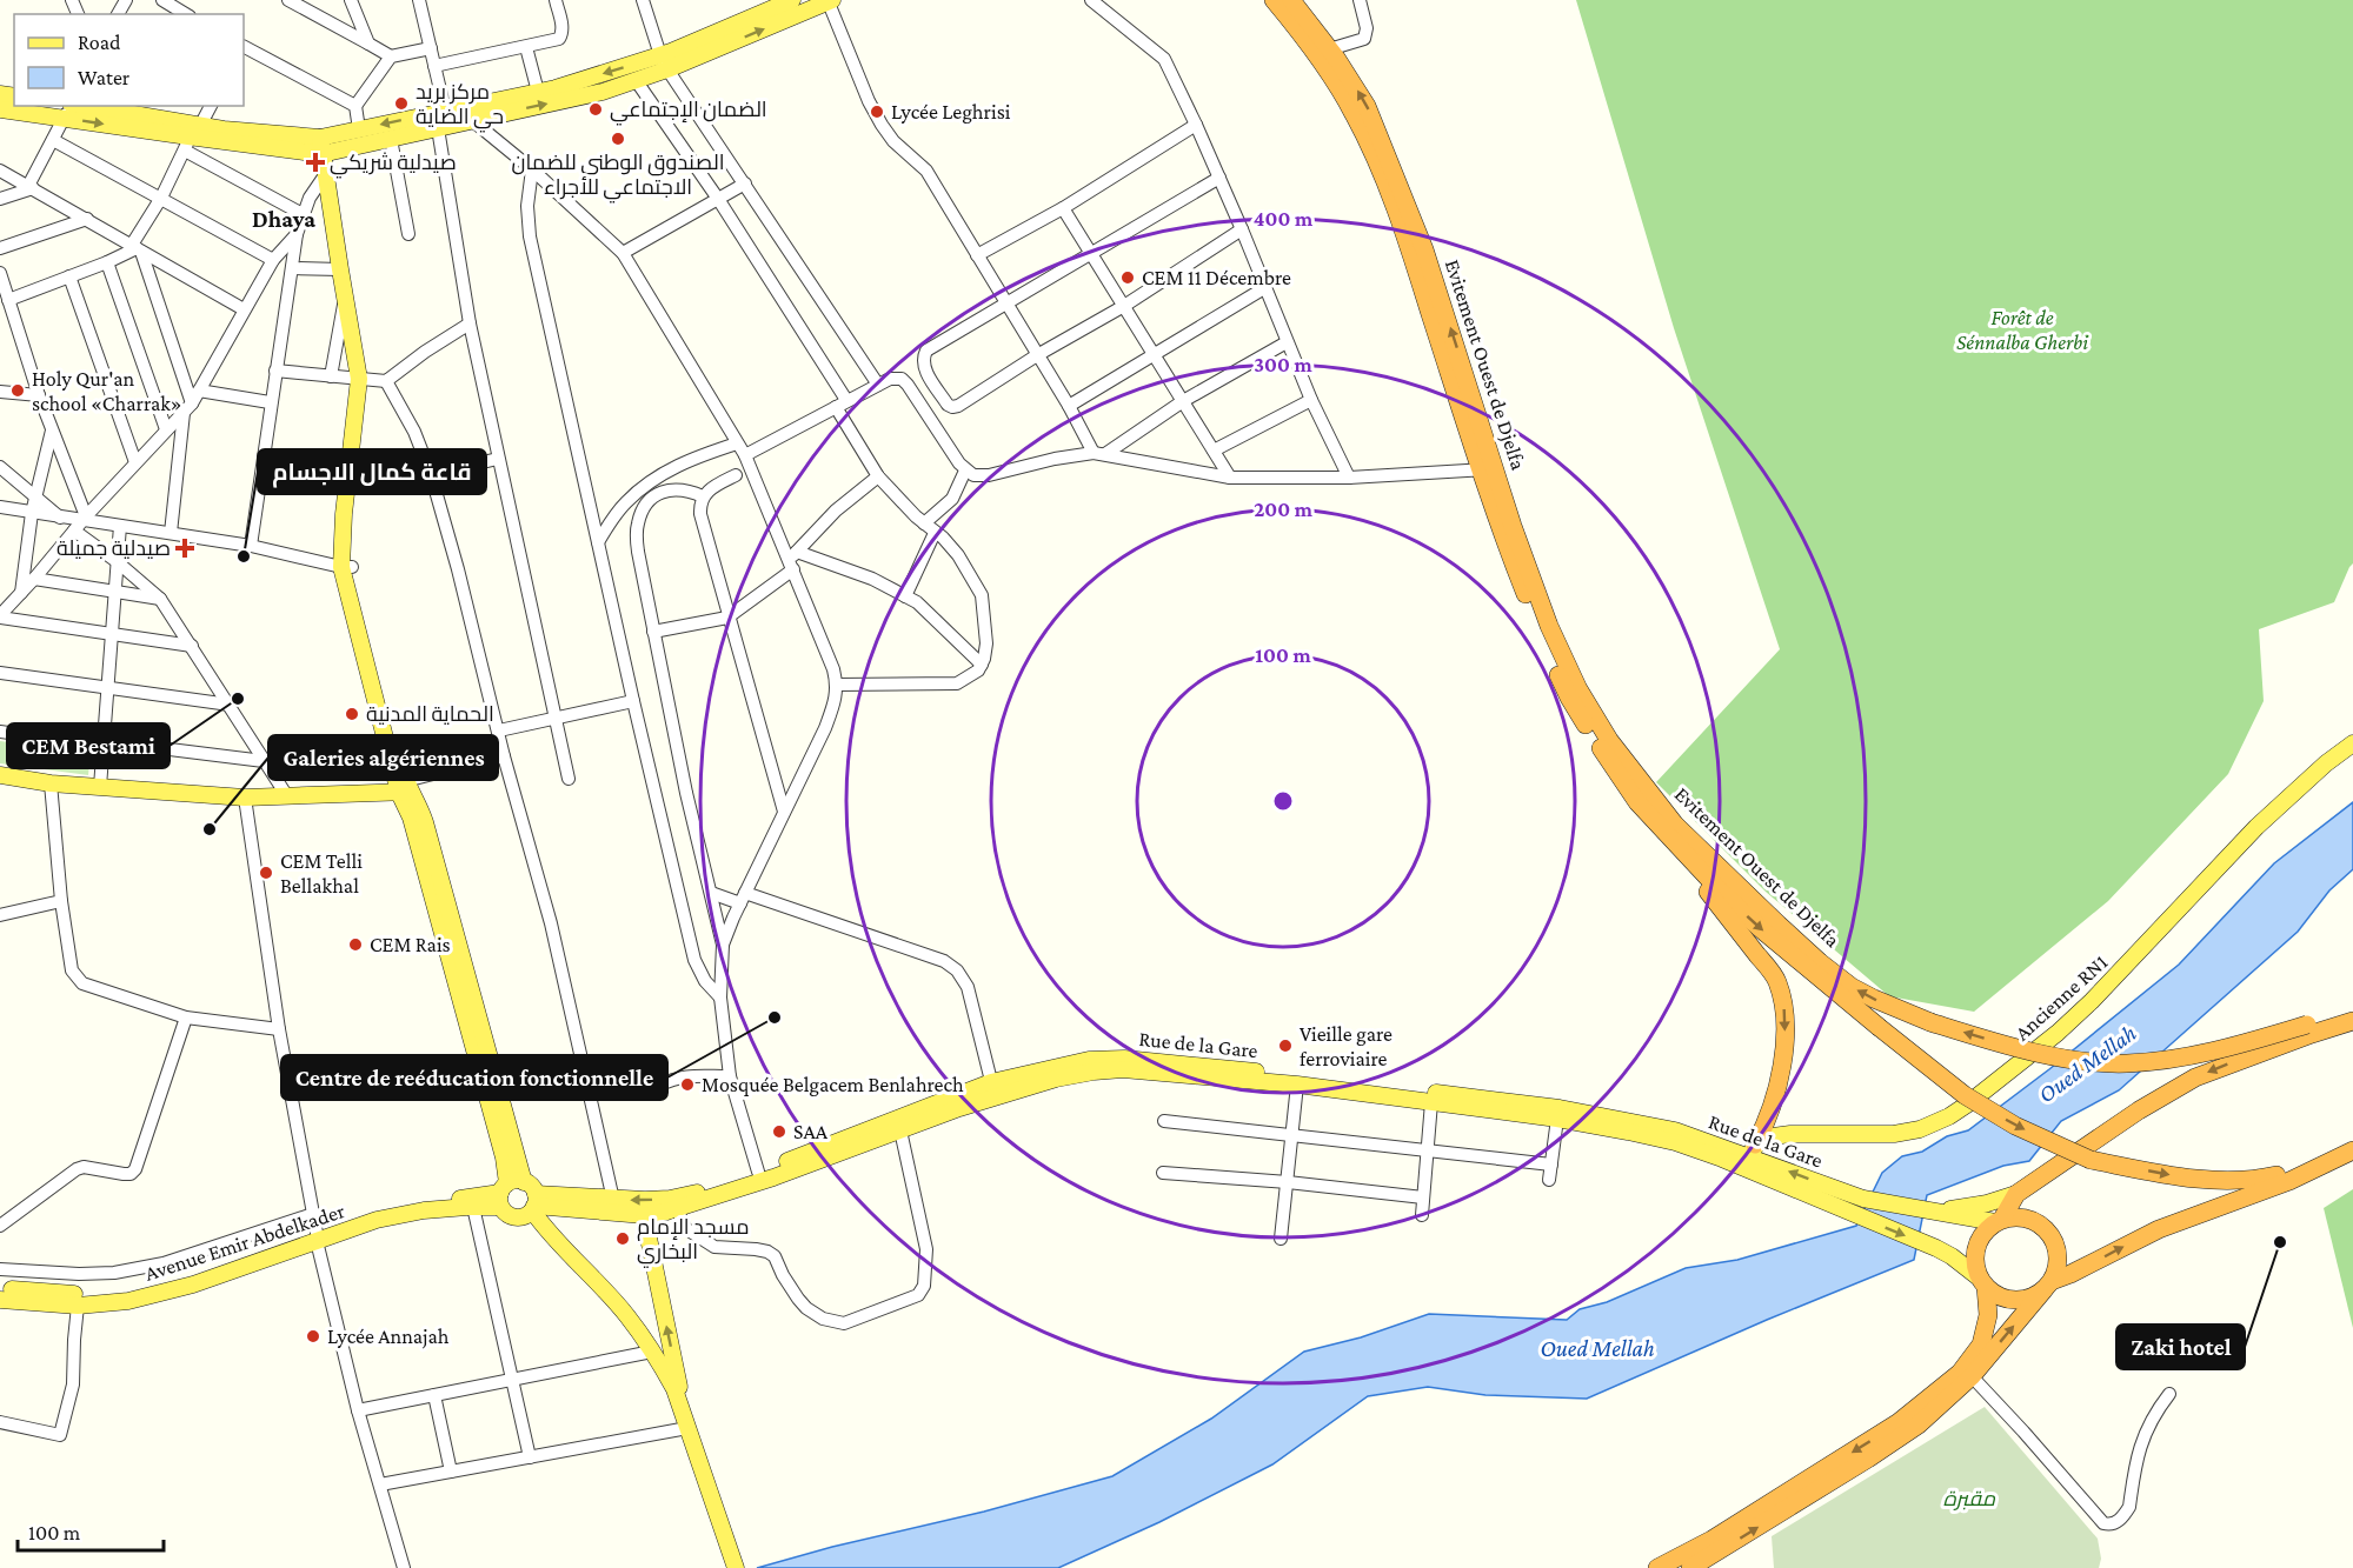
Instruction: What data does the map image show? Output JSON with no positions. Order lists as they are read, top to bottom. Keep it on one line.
{"streets":{"highway":["Evitement Ouest de Djelfa"],"main road":["Ancienne RN1","Rue de la Gare","Avenue Emir Abdelkader"]},"crossings":[["Ancienne RN1","Rue de la Gare"],["Rue de la Gare","Avenue Emir Abdelkader"]],"districts":["Dhaya"],"water":["Oued Mellah"],"parks":["Forêt de Sénnalba Gherbi","مقبرة"],"places":{"other":["مركز بريد حي الضاية","الضمان الإجتماعي","Lycée Leghrisi","الصندوق الوطني للضمان الاجتماعي للأجراء","CEM 11 Décembre","Holy Qur'an school «Charrak»","قاعة كمال الاجسام","CEM Bestami","الحماية المدنية","Galeries algériennes","CEM Telli Bellakhal","CEM Rais","Centre de reéducation fonctionnelle","Vieille gare ferroviaire","Mosquée Belgacem Benlahrech","SAA","مسجد الإمام البخاري","Zaki hotel","Lycée Annajah"],"health":["صيدلية شريكي","صيدلية جميلة"]},"legend":["Road","Water"],"scale_bar":"100 m","rings":["400 m","300 m","200 m","100 m"]}
